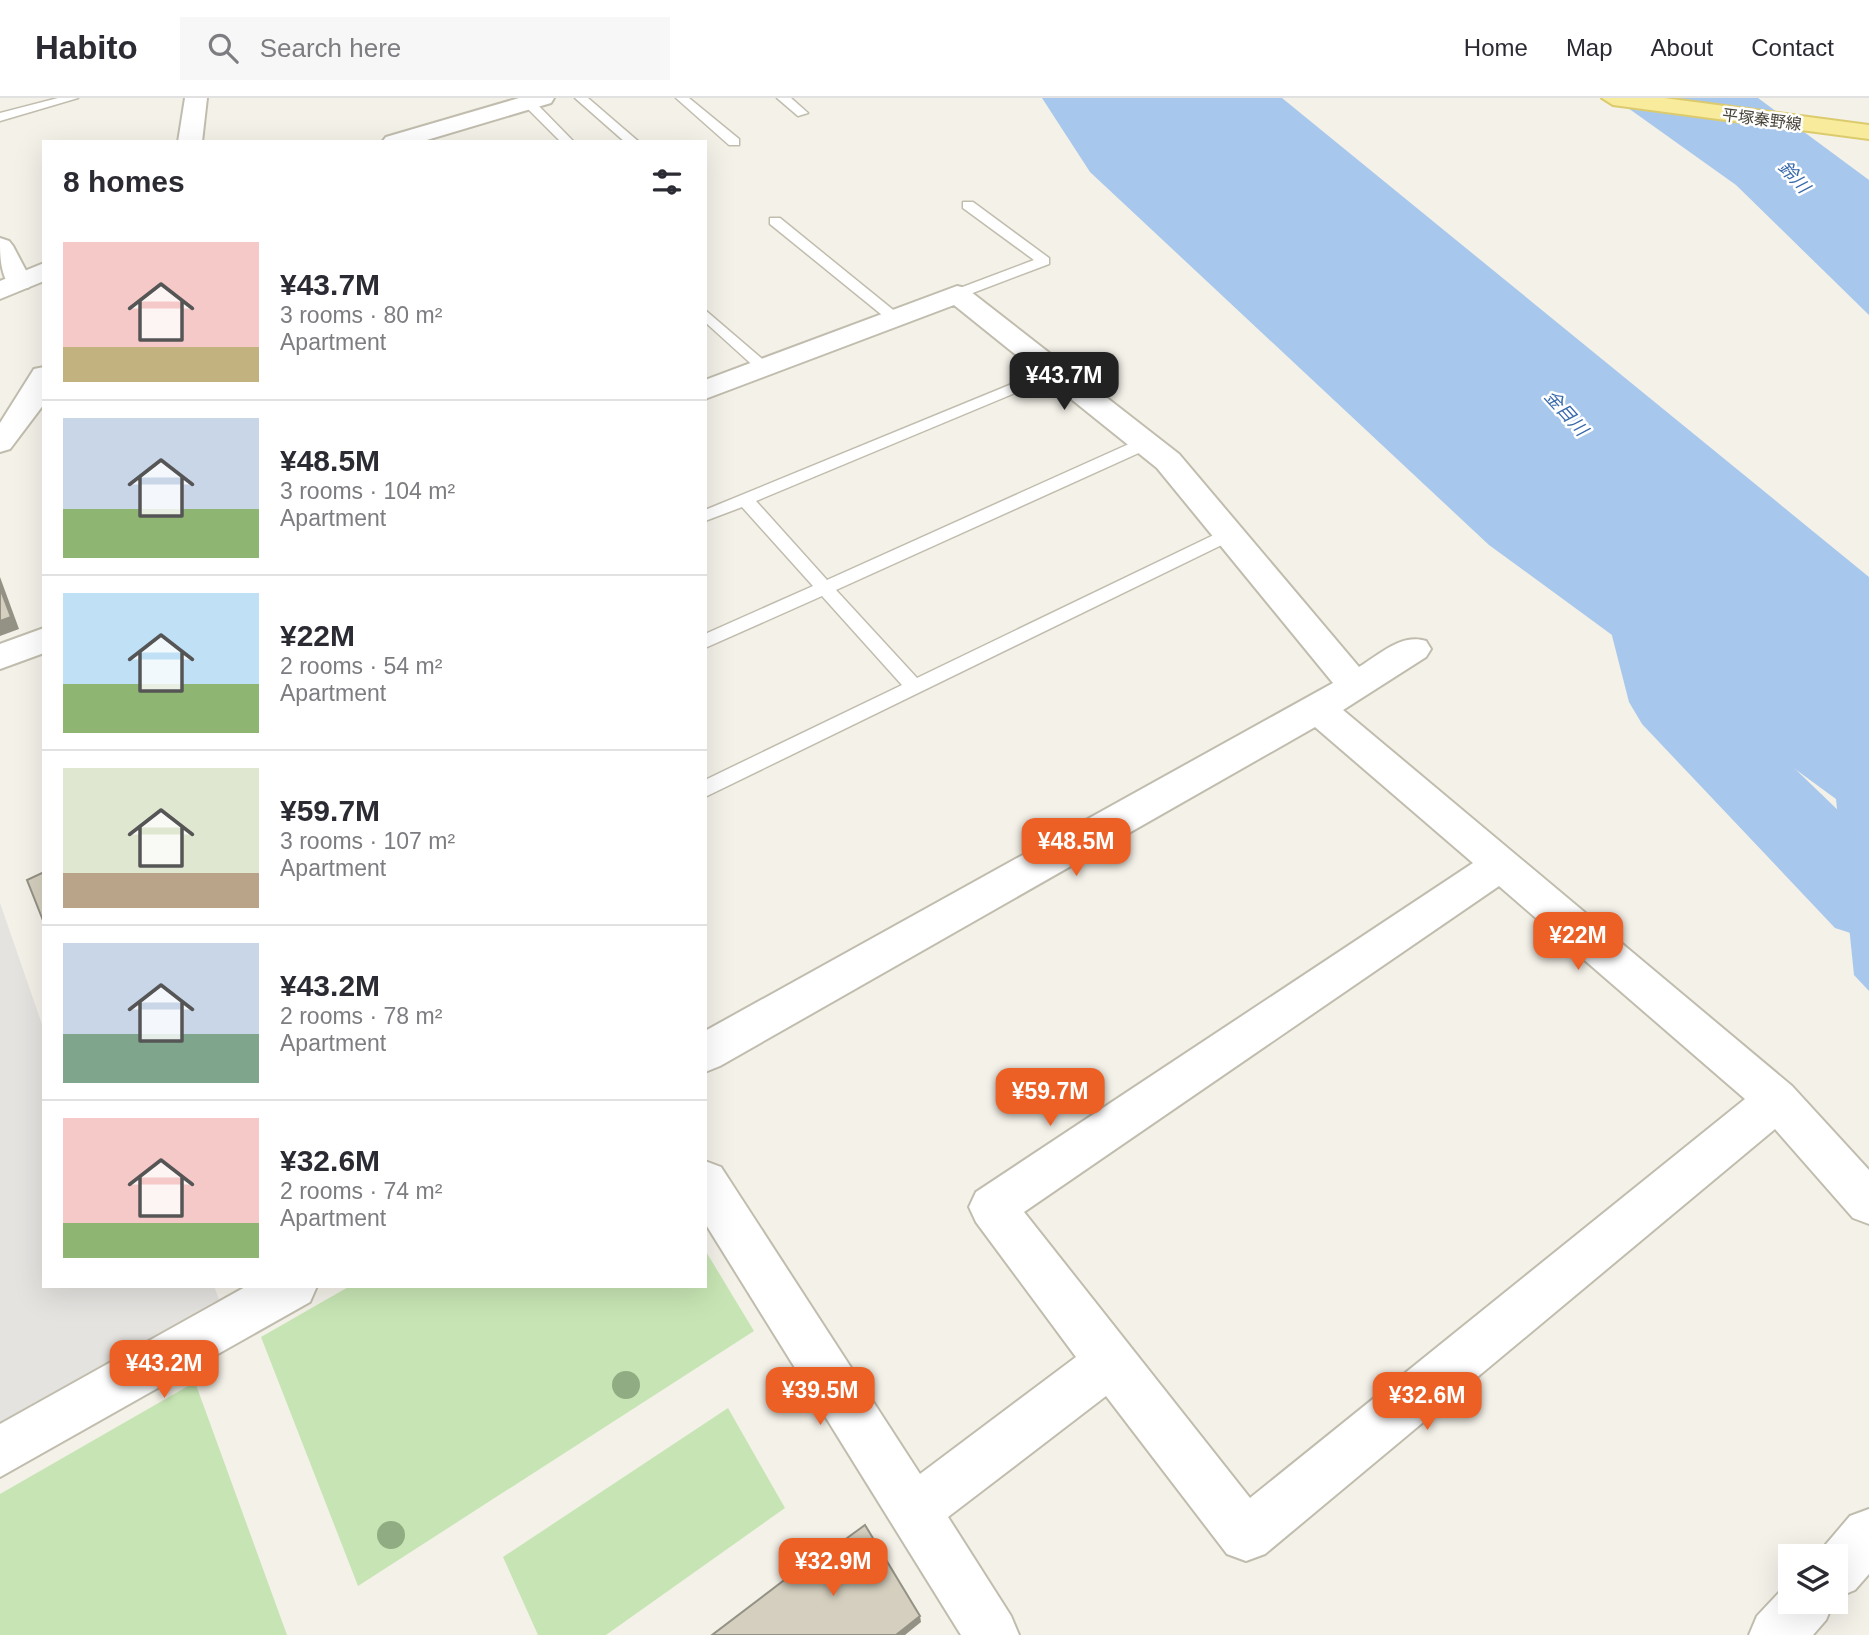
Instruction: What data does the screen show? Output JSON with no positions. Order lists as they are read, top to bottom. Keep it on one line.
{"streets":{"main road":["平塚秦野線"]},"water":["鈴川","金目川"],"page":{"header":"Habito","search":"Search here","nav":["Home","Map","About","Contact"],"heading":"8 homes","list":[{"name":"¥43.7M","note":"3 rooms · 80 m² · Apartment"},{"name":"¥48.5M","note":"3 rooms · 104 m² · Apartment"},{"name":"¥22M","note":"2 rooms · 54 m² · Apartment"},{"name":"¥59.7M","note":"3 rooms · 107 m² · Apartment"},{"name":"¥43.2M","note":"2 rooms · 78 m² · Apartment"},{"name":"¥32.6M","note":"2 rooms · 74 m² · Apartment"}],"price":["¥43.7M","¥48.5M","¥22M","¥59.7M","¥43.2M","¥39.5M","¥32.6M","¥32.9M"]}}
